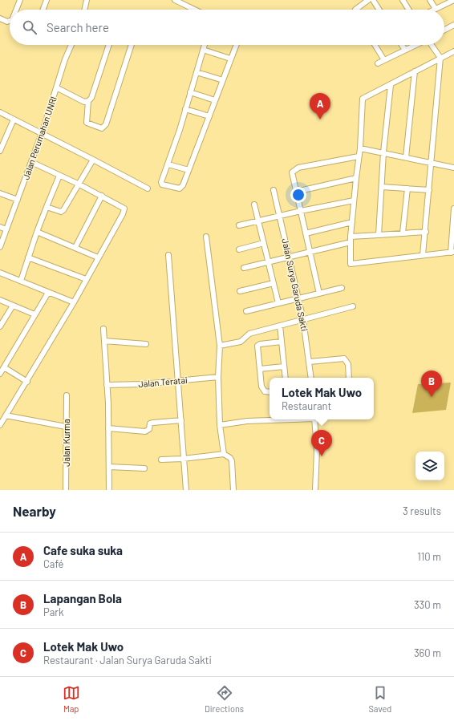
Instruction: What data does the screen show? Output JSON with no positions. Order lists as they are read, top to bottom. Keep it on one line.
{"streets":{"street":["Jalan Perumahan UNRI","Jalan Surya Garuda Sakti","Jalan Teratai","Jalan Kurma"]},"page":{"search":"Search here","pins":["A","B","C"],"popup":["Lotek Mak Uwo","Restaurant"],"heading":["Nearby","3 results"],"list":[{"mark":"A","name":"Cafe suka suka","note":"Café","value":"110 m"},{"mark":"B","name":"Lapangan Bola","note":"Park","value":"330 m"},{"mark":"C","name":"Lotek Mak Uwo","note":"Restaurant · Jalan Surya Garuda Sakti","value":"360 m"}],"nav":["Map","Directions","Saved"]}}
